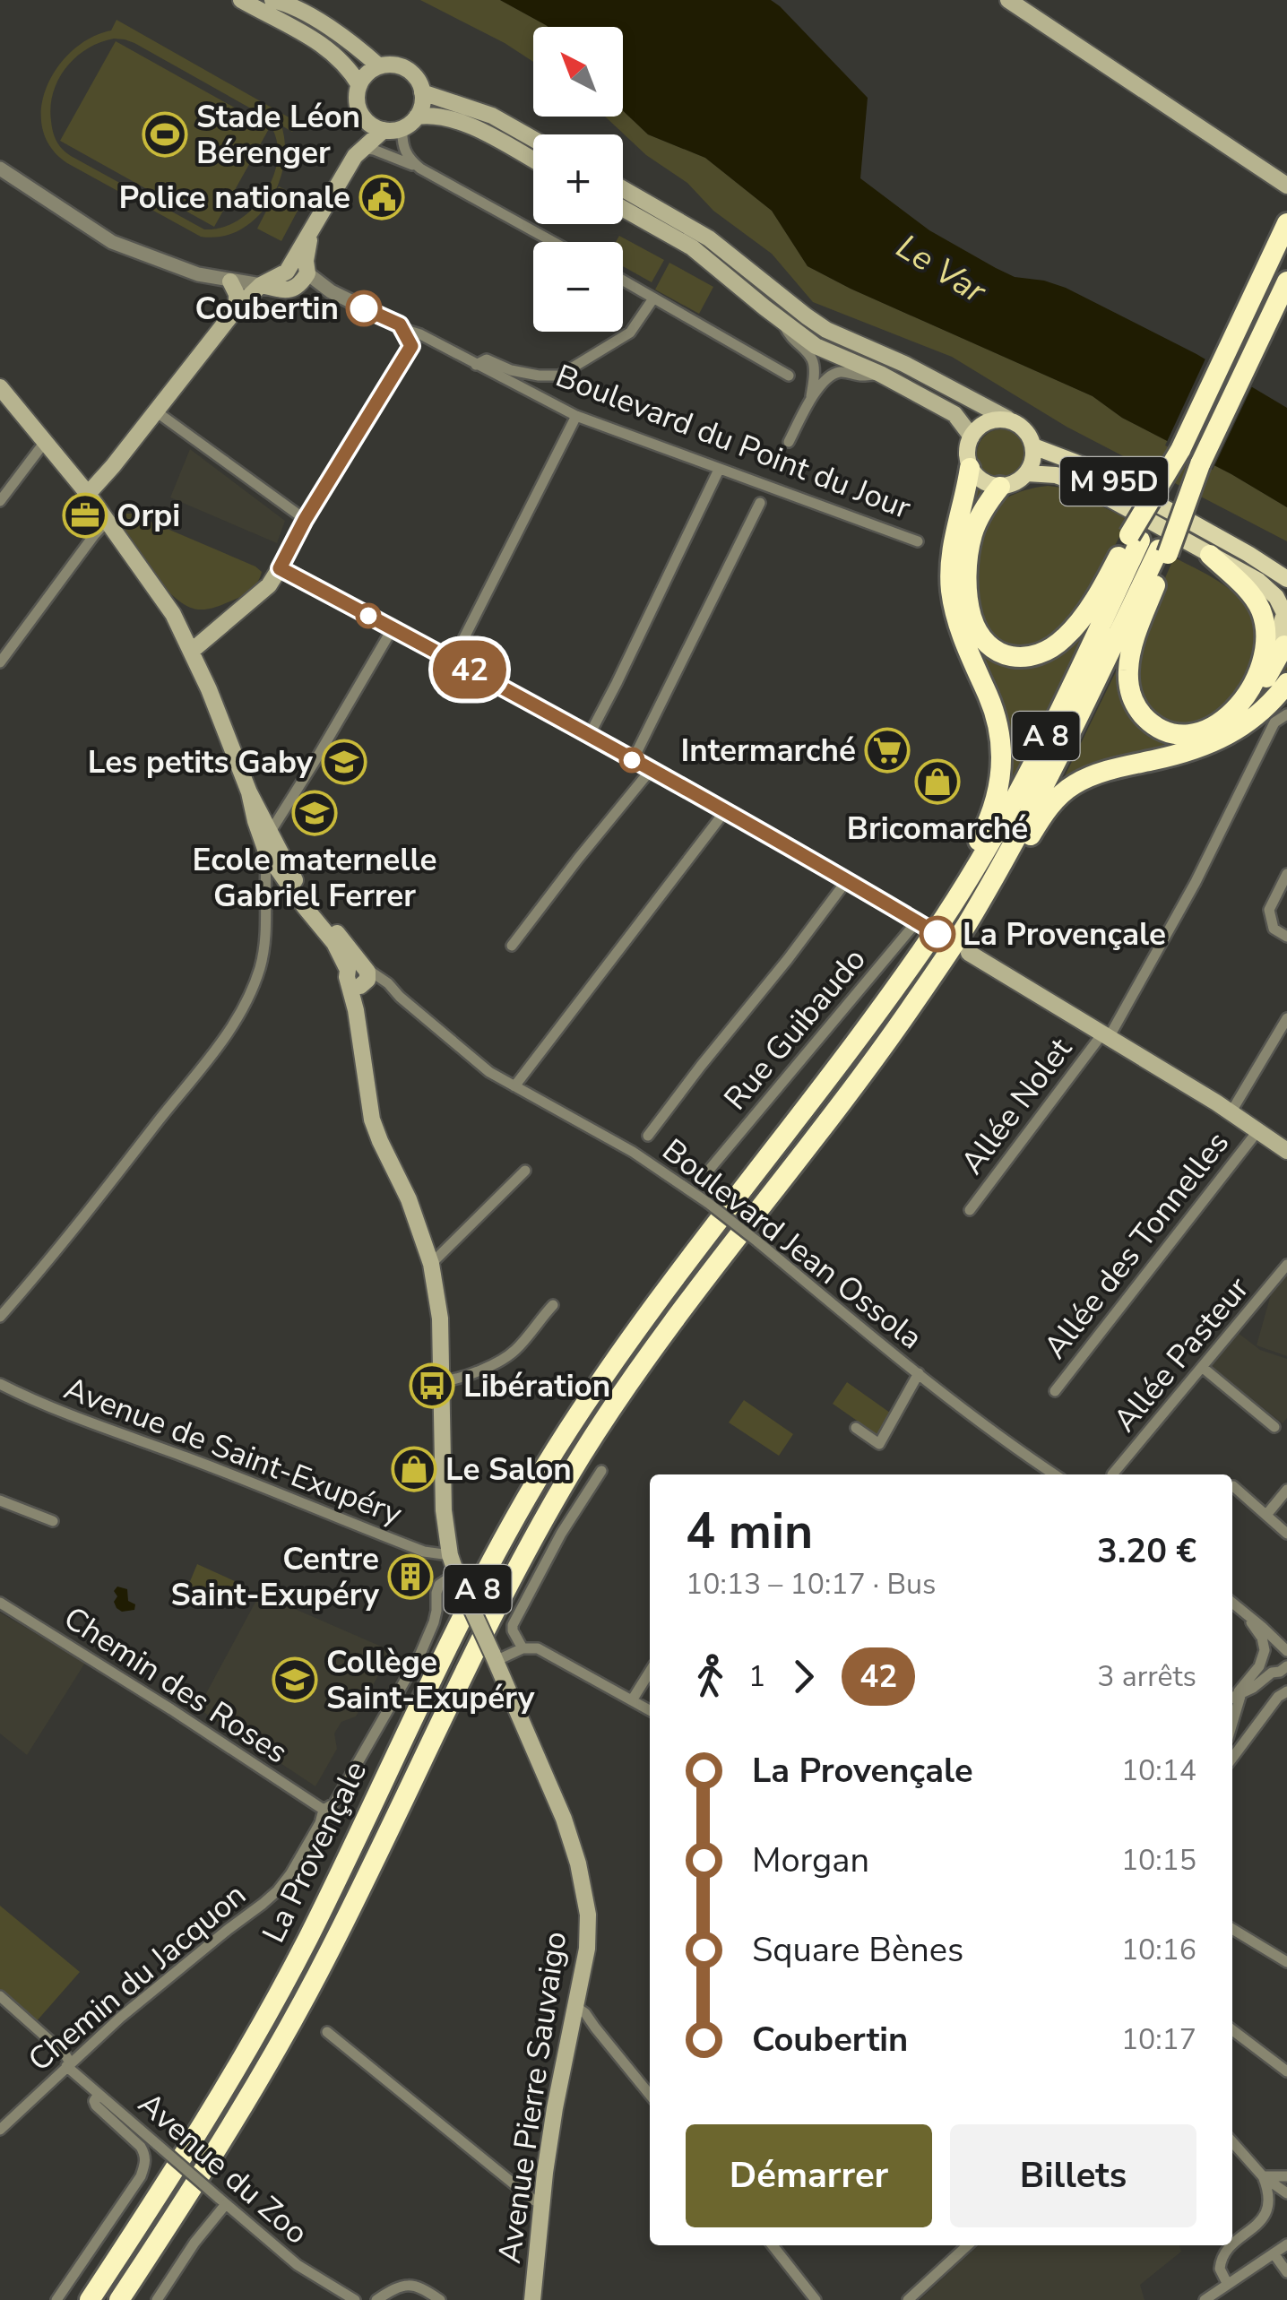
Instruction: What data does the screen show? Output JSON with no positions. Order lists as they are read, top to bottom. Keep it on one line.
{"streets":{"highway":["A 8","La Provençale"],"main road":["M 95D","Avenue Pierre Sauvaigo"],"street":["Boulevard du Point du Jour","Rue Guibaudo","Allée Nolet","Boulevard Jean Ossola","Allée des Tonnelles","Allée Pasteur","Avenue de Saint-Exupéry","Chemin des Roses","Chemin du Jacquon","Avenue du Zoo"]},"crossings":[["Boulevard Jean Ossola","Avenue Pierre Sauvaigo"],["Avenue de Saint-Exupéry","Avenue Pierre Sauvaigo"],["Chemin des Roses","Chemin du Jacquon"],["Chemin du Jacquon","Avenue Pierre Sauvaigo"],["Chemin du Jacquon","Avenue du Zoo"]],"water":["Le Var"],"places":{"sports":["Stade Léon Bérenger"],"public building":["Police nationale"],"other":["Coubertin","La Provençale"],"office":["Orpi"],"supermarket":["Intermarché"],"school or university":["Les petits Gaby","Ecole maternelle Gabriel Ferrer","Collège Saint-Exupéry"],"shop":["Bricomarché","Le Salon"],"bus stop":["Libération"],"building":["Centre Saint-Exupéry"]},"lines":["bus line 42"],"north":"top left","page":{"on_map":"42","map_buttons":["+","−"],"heading":["4 min","10:13 – 10:17 · Bus","3.20 €"],"legs":["1","42","3 arrêts"],"list":[{"name":"La Provençale","value":"10:14"},{"name":"Morgan","value":"10:15"},{"name":"Square Bènes","value":"10:16"},{"name":"Coubertin","value":"10:17"}],"buttons":["Démarrer","Billets"]}}
